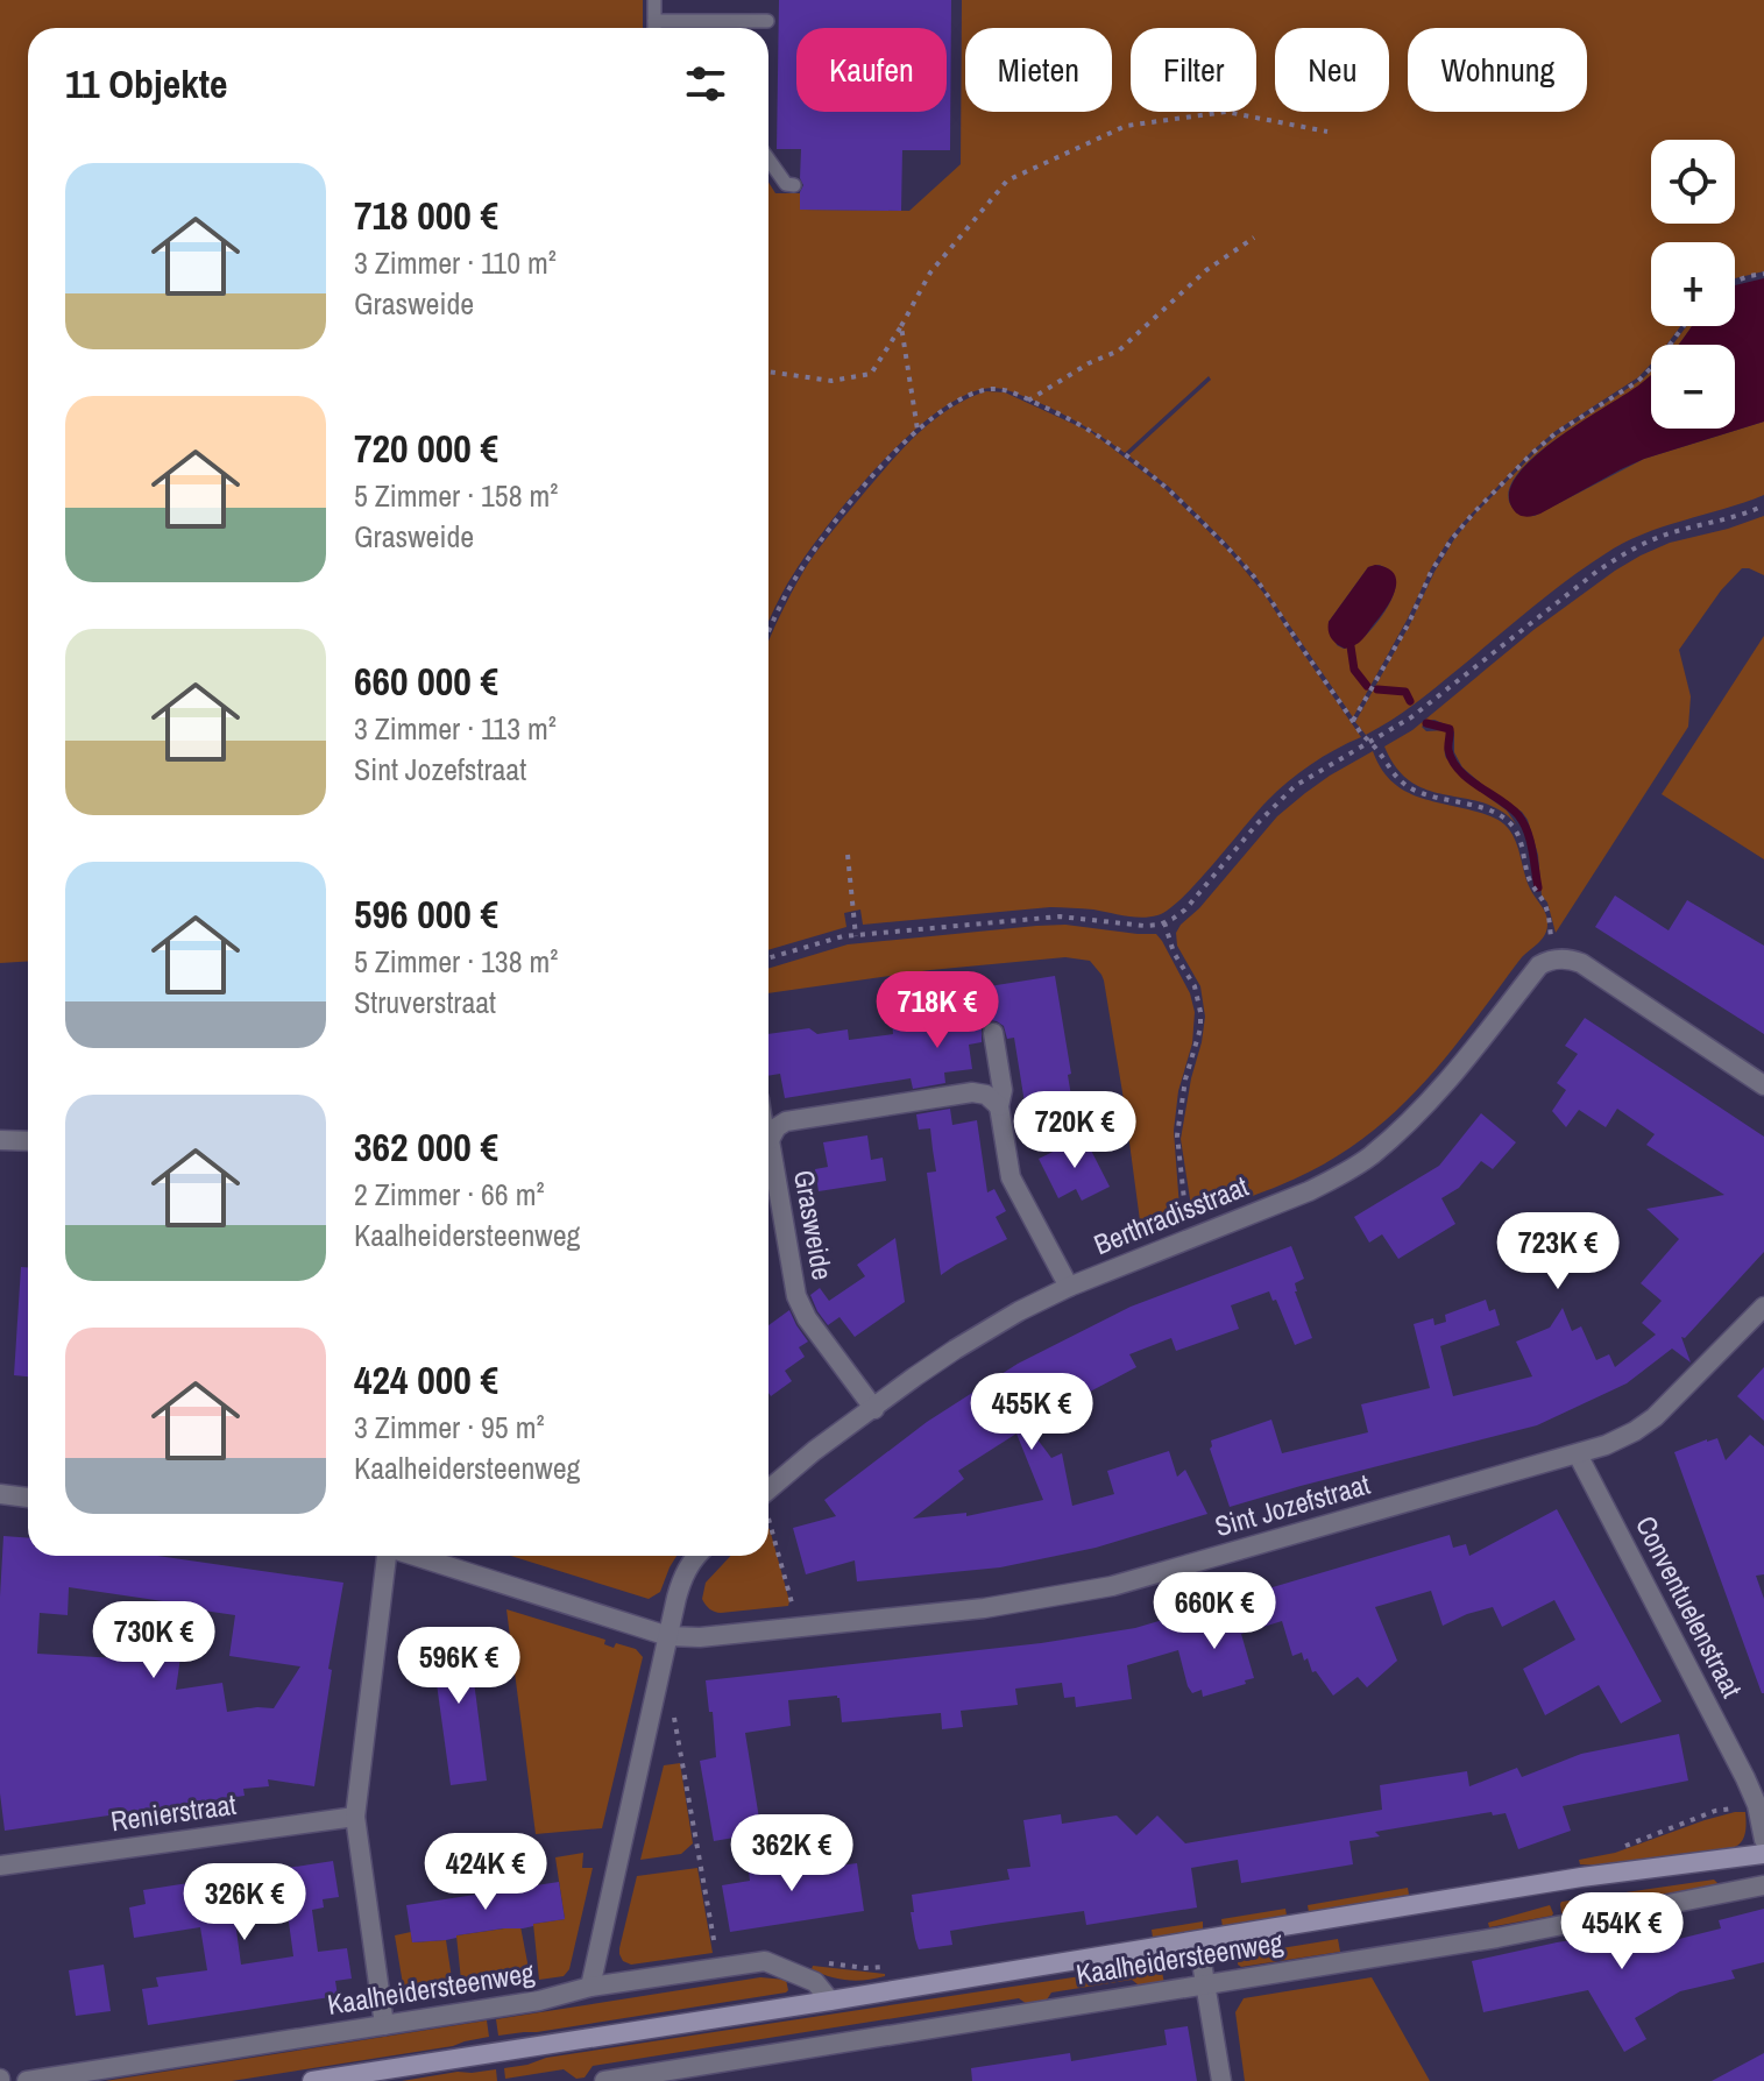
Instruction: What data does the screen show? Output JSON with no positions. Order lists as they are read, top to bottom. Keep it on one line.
{"streets":{"street":["Berthradisstraat","Grasweide","Sint Jozefstraat","Conventuelenstraat","Renierstraat","Kaalheidersteenweg"]},"crossings":[["Berthradisstraat","Grasweide"],["Sint Jozefstraat","Conventuelenstraat"]],"page":{"chip":["Kaufen","Mieten","Filter","Neu","Wohnung"],"heading":"11 Objekte","map_buttons":["+","−"],"list":[{"name":"718 000 €","note":"3 Zimmer · 110 m² · Grasweide"},{"name":"720 000 €","note":"5 Zimmer · 158 m² · Grasweide"},{"name":"660 000 €","note":"3 Zimmer · 113 m² · Sint Jozefstraat"},{"name":"596 000 €","note":"5 Zimmer · 138 m² · Struverstraat"},{"name":"362 000 €","note":"2 Zimmer · 66 m² · Kaalheidersteenweg"},{"name":"424 000 €","note":"3 Zimmer · 95 m² · Kaalheidersteenweg"}],"price":["718K €","720K €","723K €","455K €","660K €","730K €","596K €","362K €","424K €","326K €","454K €"]}}
